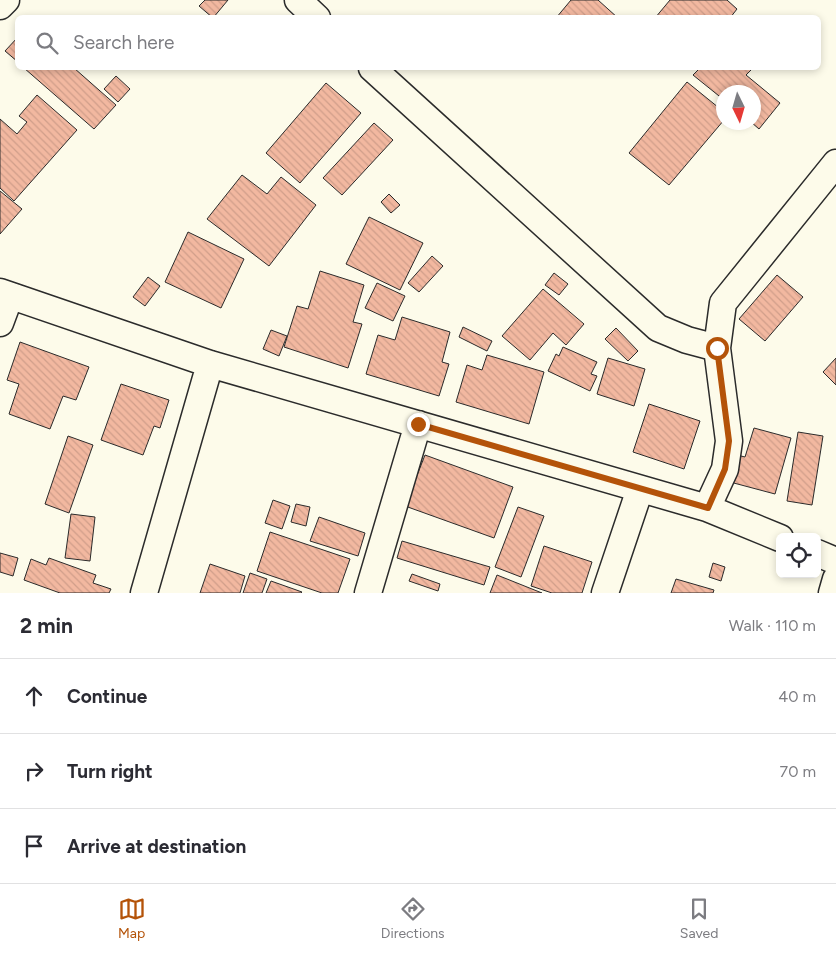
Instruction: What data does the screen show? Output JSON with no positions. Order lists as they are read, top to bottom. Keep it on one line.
{"north":"bottom","page":{"search":"Search here","heading":["2 min","Walk · 110 m"],"list":[["Continue","40 m"],["Turn right","70 m"],"Arrive at destination"],"nav":["Map","Directions","Saved"]}}
